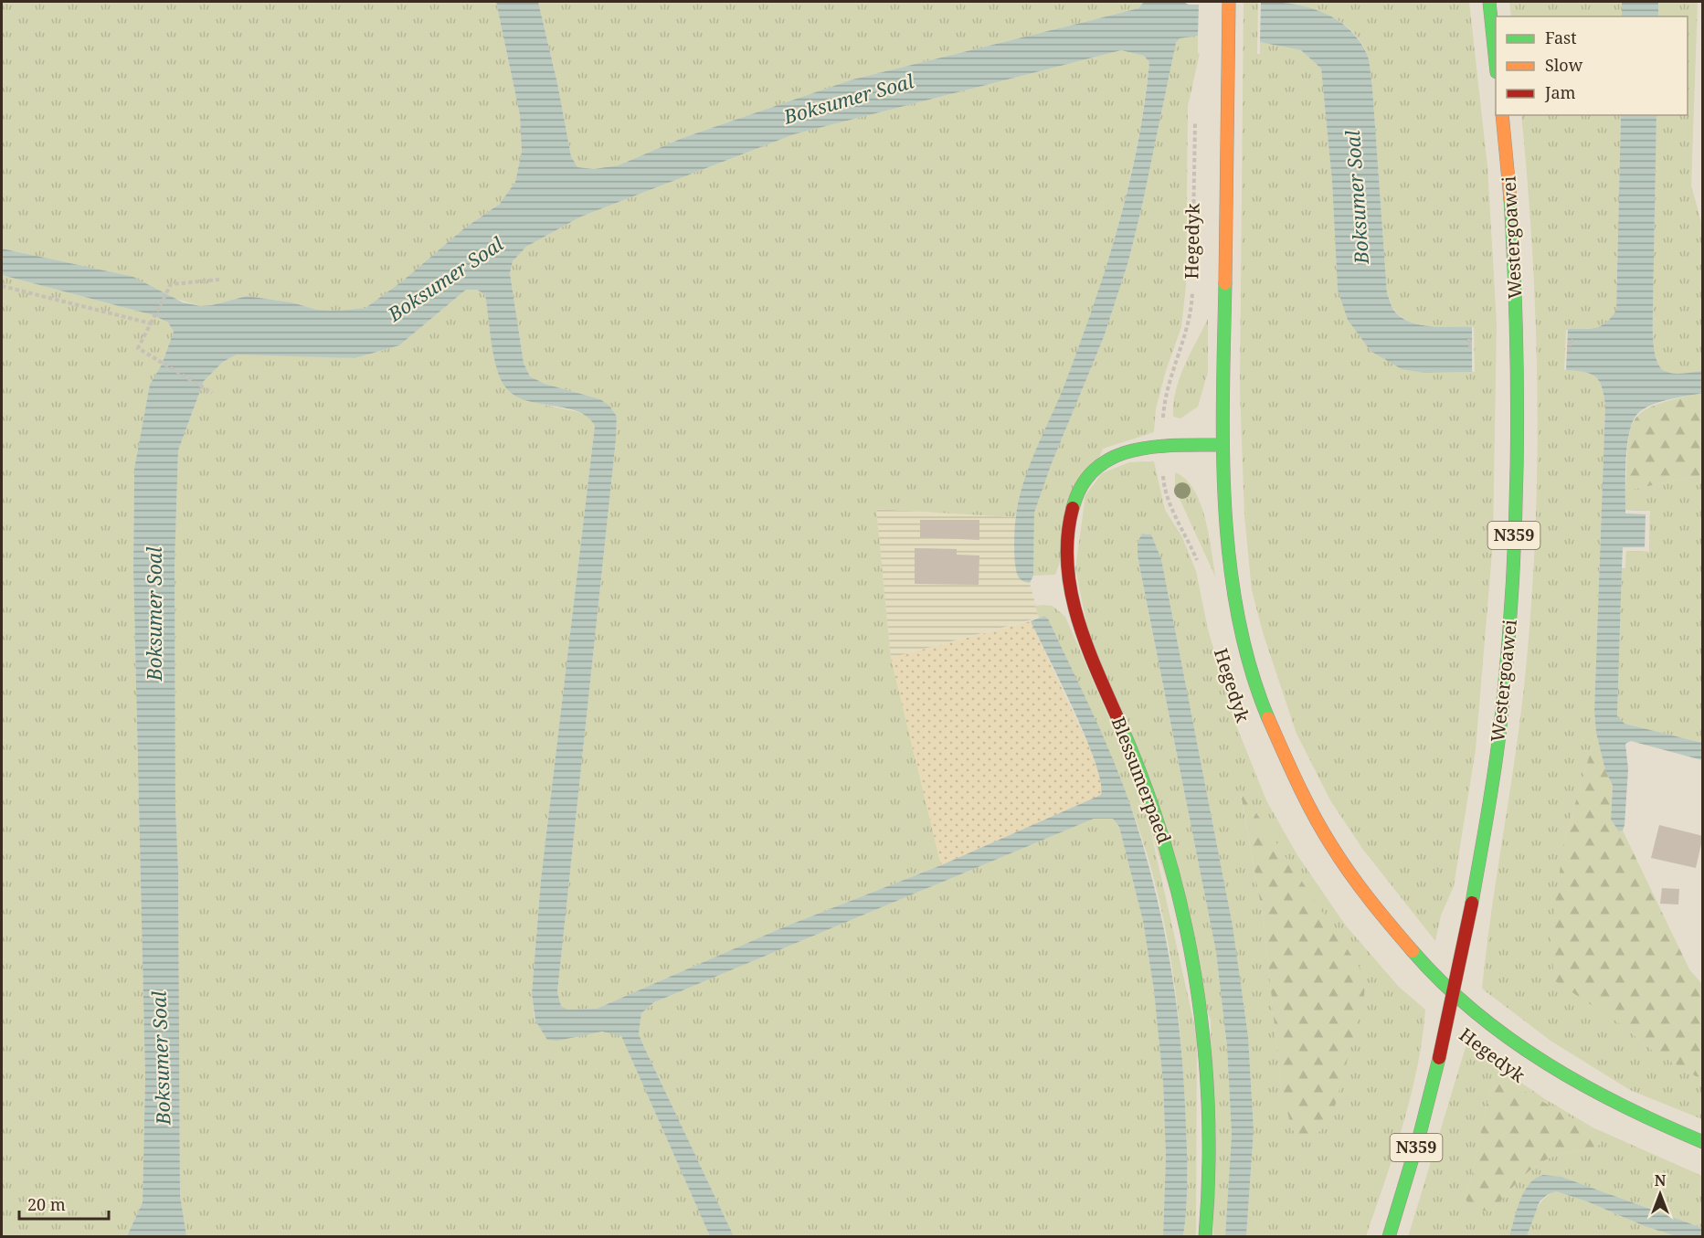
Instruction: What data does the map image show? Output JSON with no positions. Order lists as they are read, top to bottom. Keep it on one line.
{"streets":{"main road":["Westergoawei","Hegedyk","N359","Blessumerpaed"]},"crossings":[["Hegedyk","Blessumerpaed"]],"water":["Boksumer Soal"],"legend":["Fast","Slow","Jam"],"scale_bar":"20 m","north":"top"}
